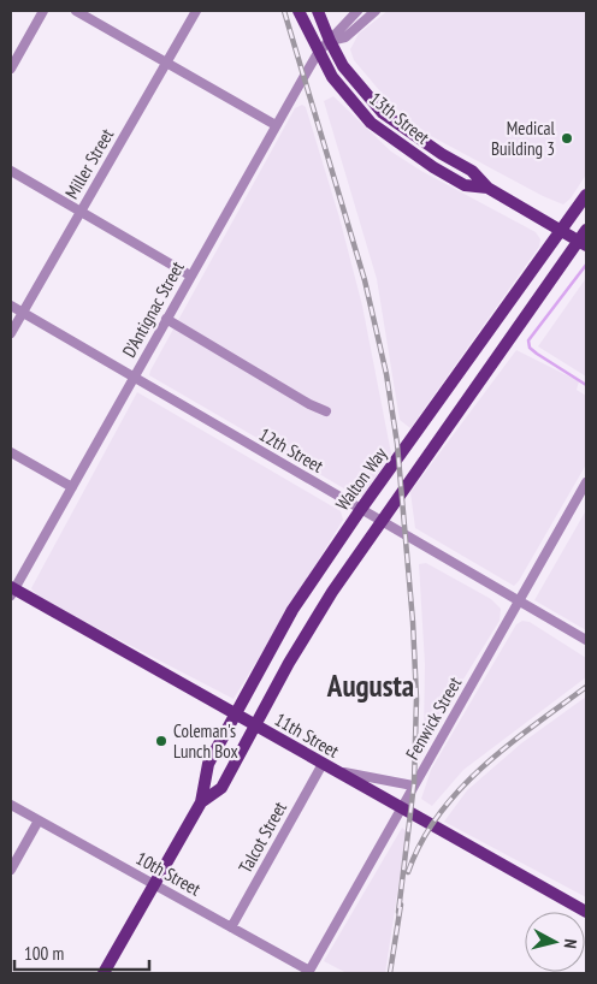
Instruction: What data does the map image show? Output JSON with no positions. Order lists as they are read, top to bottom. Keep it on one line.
{"streets":{"main road":["13th Street","Walton Way","11th Street"],"street":["Miller Street","D'Antignac Street","12th Street","Fenwick Street","Talcot Street","10th Street"]},"crossings":[["13th Street","D'Antignac Street"],["13th Street","Walton Way"],["Miller Street","12th Street"],["D'Antignac Street","12th Street"],["D'Antignac Street","11th Street"],["12th Street","Walton Way"],["12th Street","Fenwick Street"],["Walton Way","11th Street"],["Walton Way","10th Street"],["Fenwick Street","11th Street"],["Fenwick Street","10th Street"],["11th Street","Talcot Street"],["Talcot Street","10th Street"]],"districts":["Augusta"],"places":["Medical Building 3","Coleman's Lunch Box"],"scale_bar":"100 m","north":"right"}
